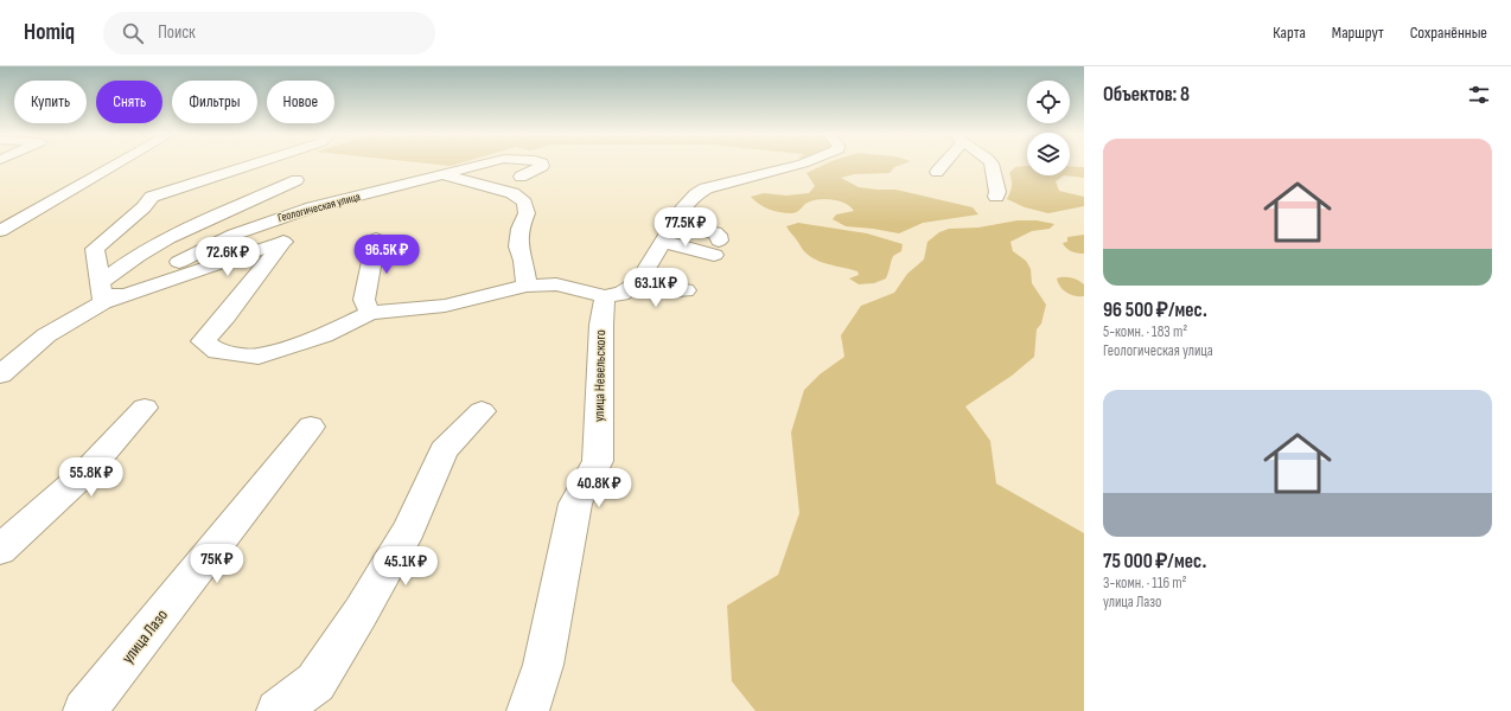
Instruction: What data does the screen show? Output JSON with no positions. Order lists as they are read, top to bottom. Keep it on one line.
{"streets":{"street":["Геологическая улица","улица Невельского","улица Лазо"]},"page":{"header":"Homiq","search":"Поиск","nav":["Карта","Маршрут","Сохранённые"],"heading":"Объектов: 8","chip":["Купить","Снять","Фильтры","Новое"],"list":[{"name":"96 500 ₽/мес.","note":"5-комн. · 183 m² · Геологическая улица"},{"name":"75 000 ₽/мес.","note":"3-комн. · 116 m² · улица Лазо"}],"price":["77.5K ₽","96.5K ₽","72.6K ₽","63.1K ₽","55.8K ₽","40.8K ₽","75K ₽","45.1K ₽"]}}
